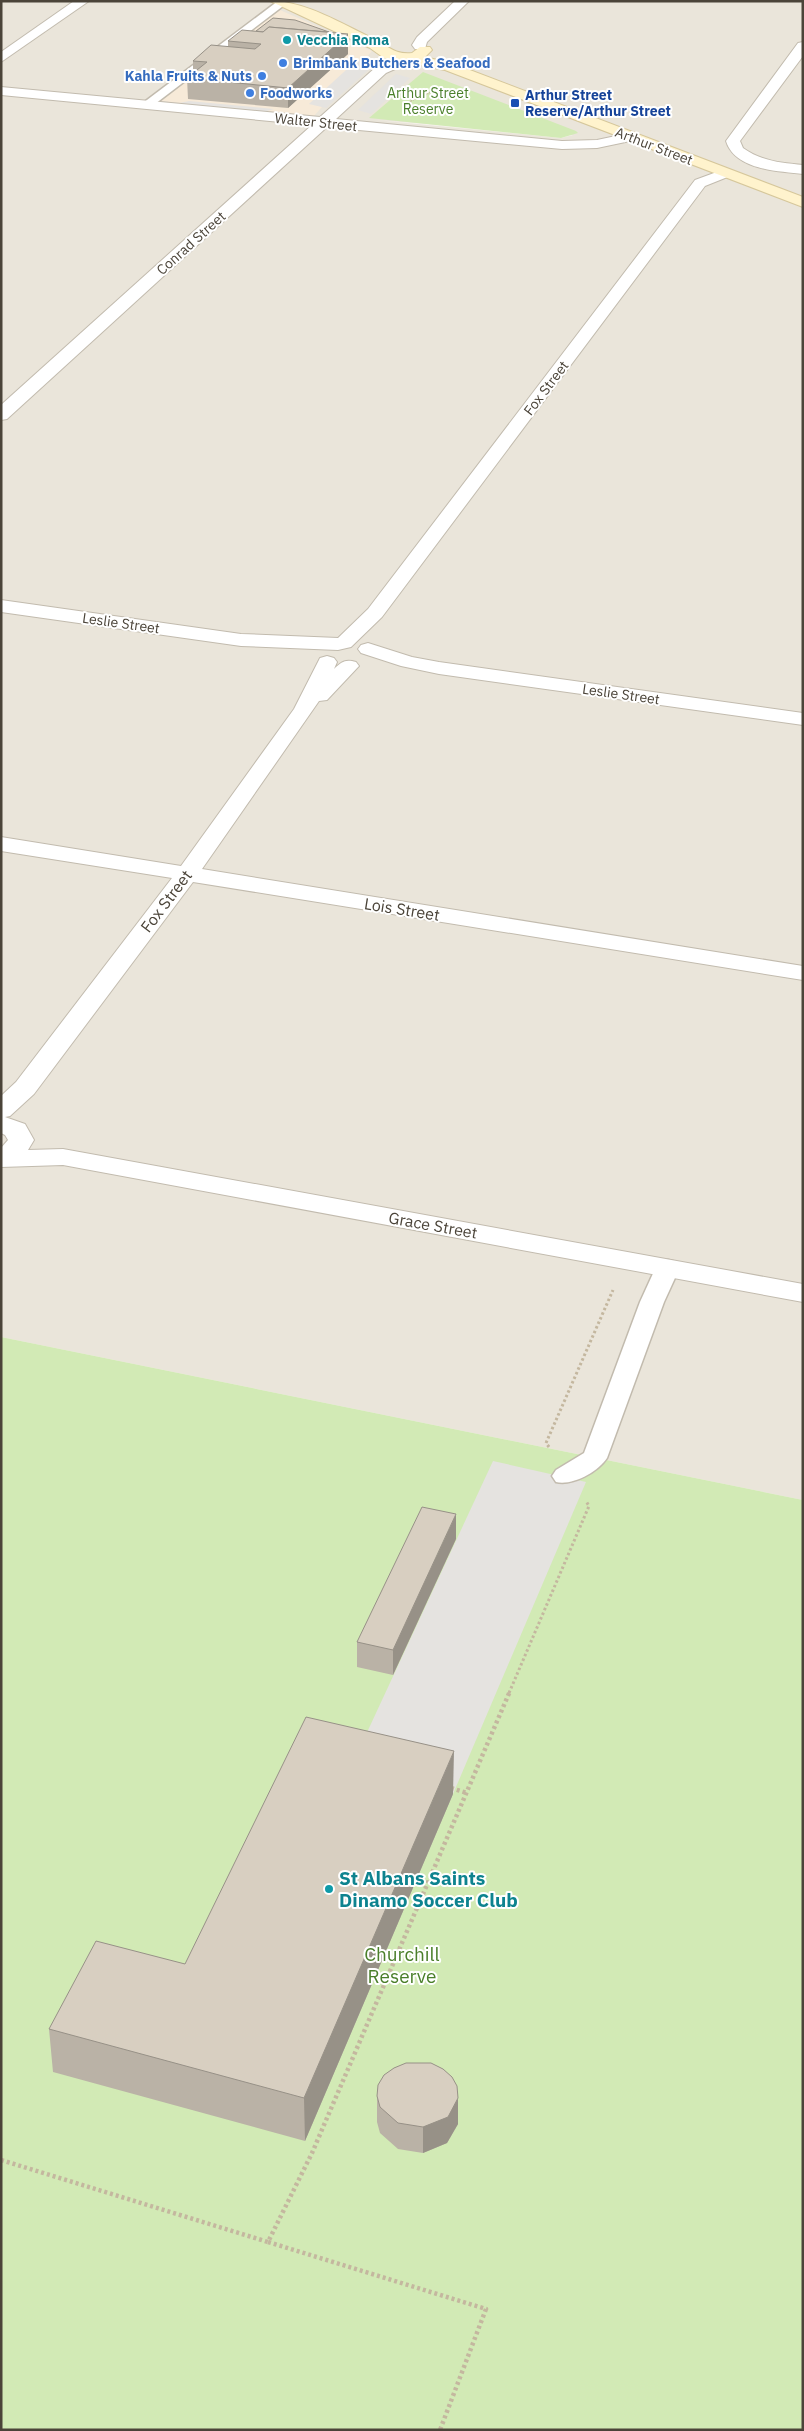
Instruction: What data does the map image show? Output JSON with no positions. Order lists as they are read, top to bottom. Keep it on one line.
{"streets":{"street":["Walter Street","Arthur Street","Conrad Street","Fox Street","Leslie Street","Lois Street","Grace Street"]},"crossings":[["Walter Street","Arthur Street"],["Walter Street","Conrad Street"],["Arthur Street","Conrad Street"],["Arthur Street","Fox Street"],["Fox Street","Leslie Street"],["Fox Street","Lois Street"],["Fox Street","Grace Street"]],"parks":["Arthur Street Reserve","Churchill Reserve"],"places":{"other":["Vecchia Roma","Brimbank Butchers & Seafood","Kahla Fruits & Nuts","Foodworks","St Albans Saints Dinamo Soccer Club"],"transit":["Arthur Street Reserve/Arthur Street"]}}
